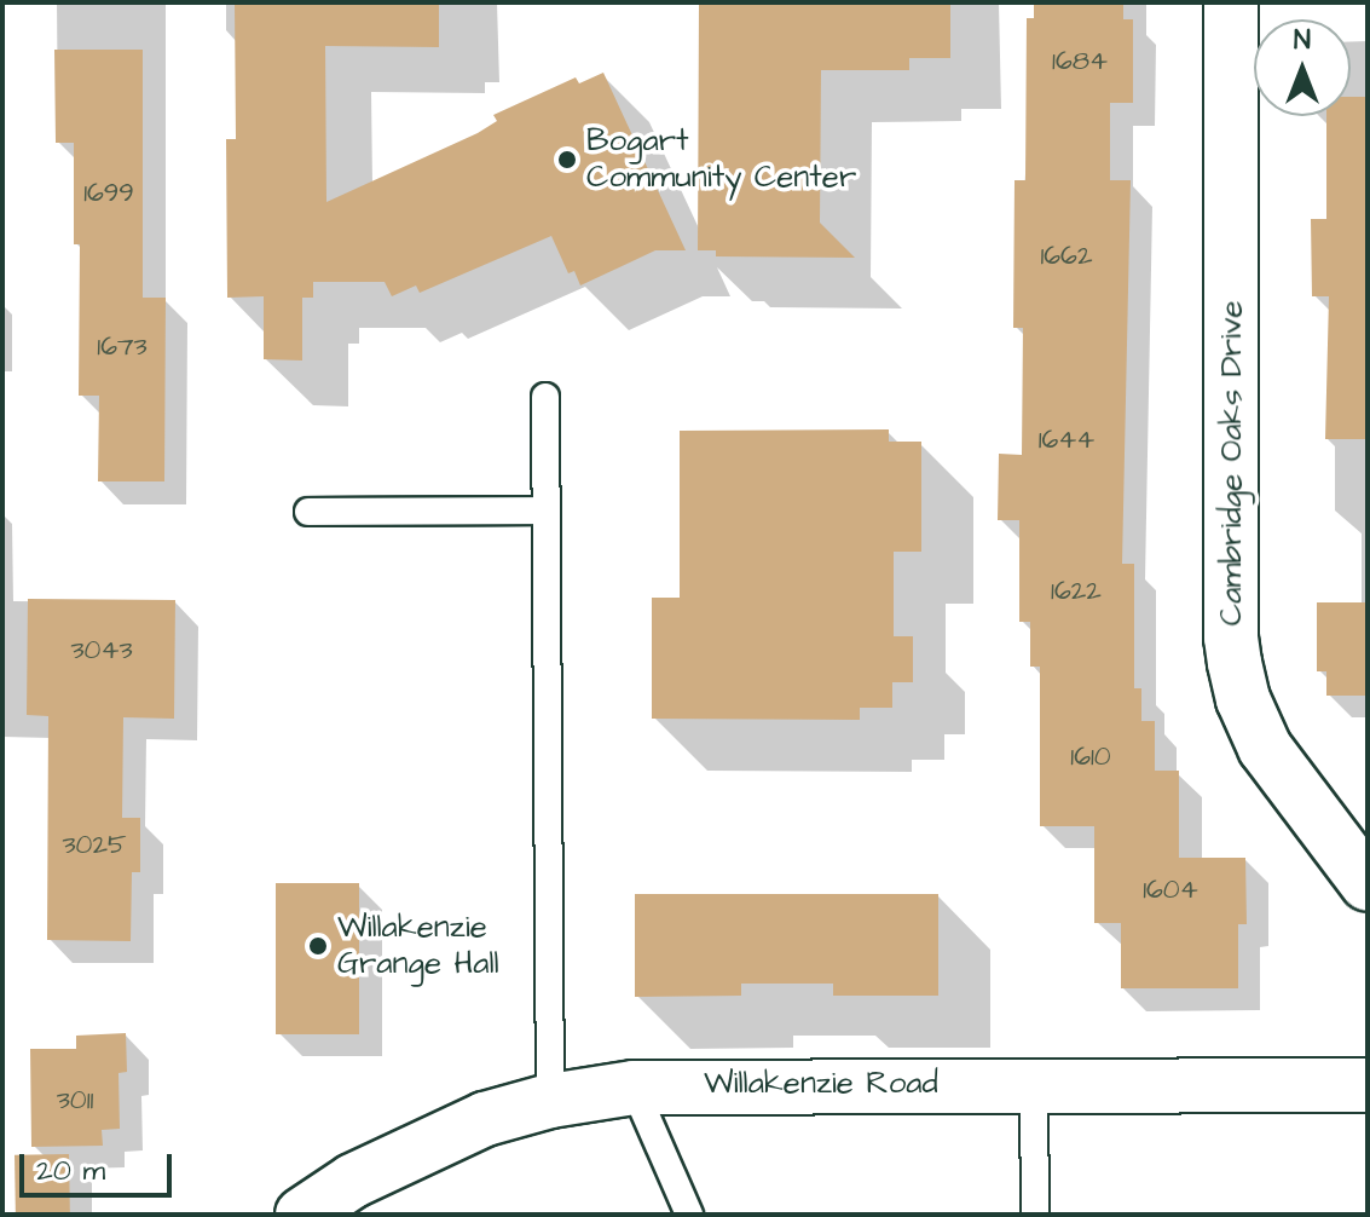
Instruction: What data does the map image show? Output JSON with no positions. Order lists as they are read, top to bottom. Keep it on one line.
{"streets":{"street":["Cambridge Oaks Drive","Willakenzie Road"]},"places":["Bogart Community Center","Willakenzie Grange Hall"],"house_numbers":["1684","1699","1662","1673","1644","1622","3043","1610","3025","1604","3011"],"scale_bar":"20 m","north":"top"}
